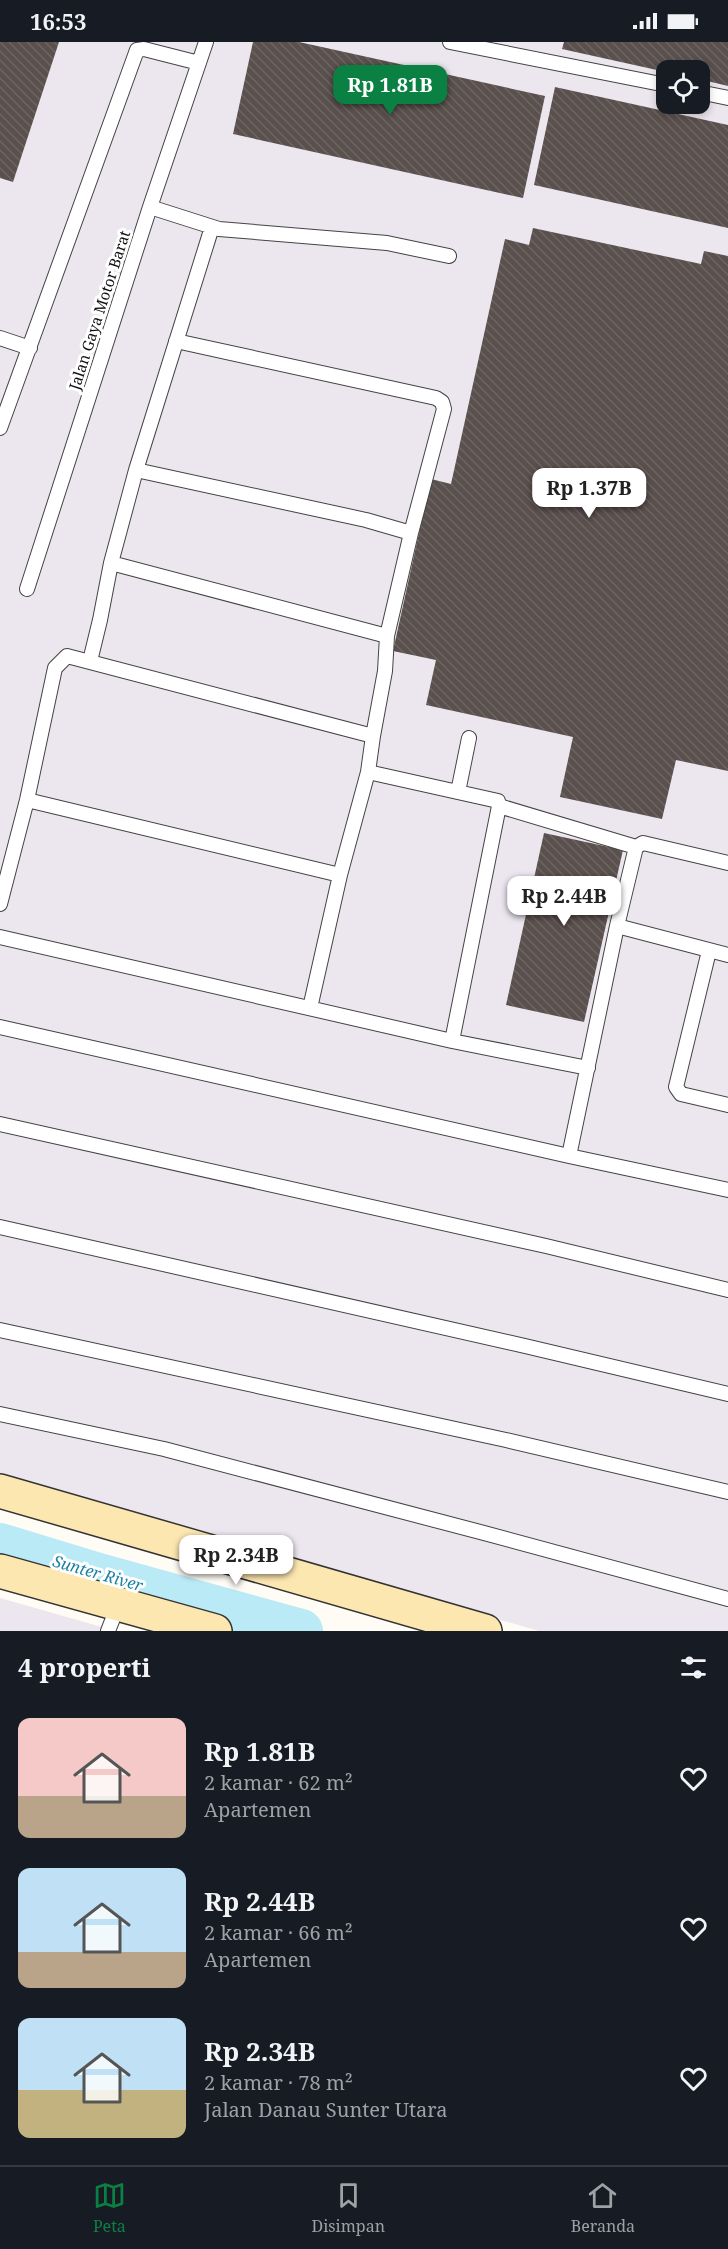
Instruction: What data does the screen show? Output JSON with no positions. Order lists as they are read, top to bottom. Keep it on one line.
{"streets":{"lane":["Jalan Gaya Motor Barat"]},"water":["Sunter River"],"page":{"status":"16:53","price":["Rp 1.81B","Rp 1.37B","Rp 2.44B","Rp 2.34B"],"heading":"4 properti","list":[{"name":"Rp 1.81B","note":"2 kamar · 62 m² · Apartemen"},{"name":"Rp 2.44B","note":"2 kamar · 66 m² · Apartemen"},{"name":"Rp 2.34B","note":"2 kamar · 78 m² · Jalan Danau Sunter Utara"}],"tabs":["Peta","Disimpan","Beranda"]}}
